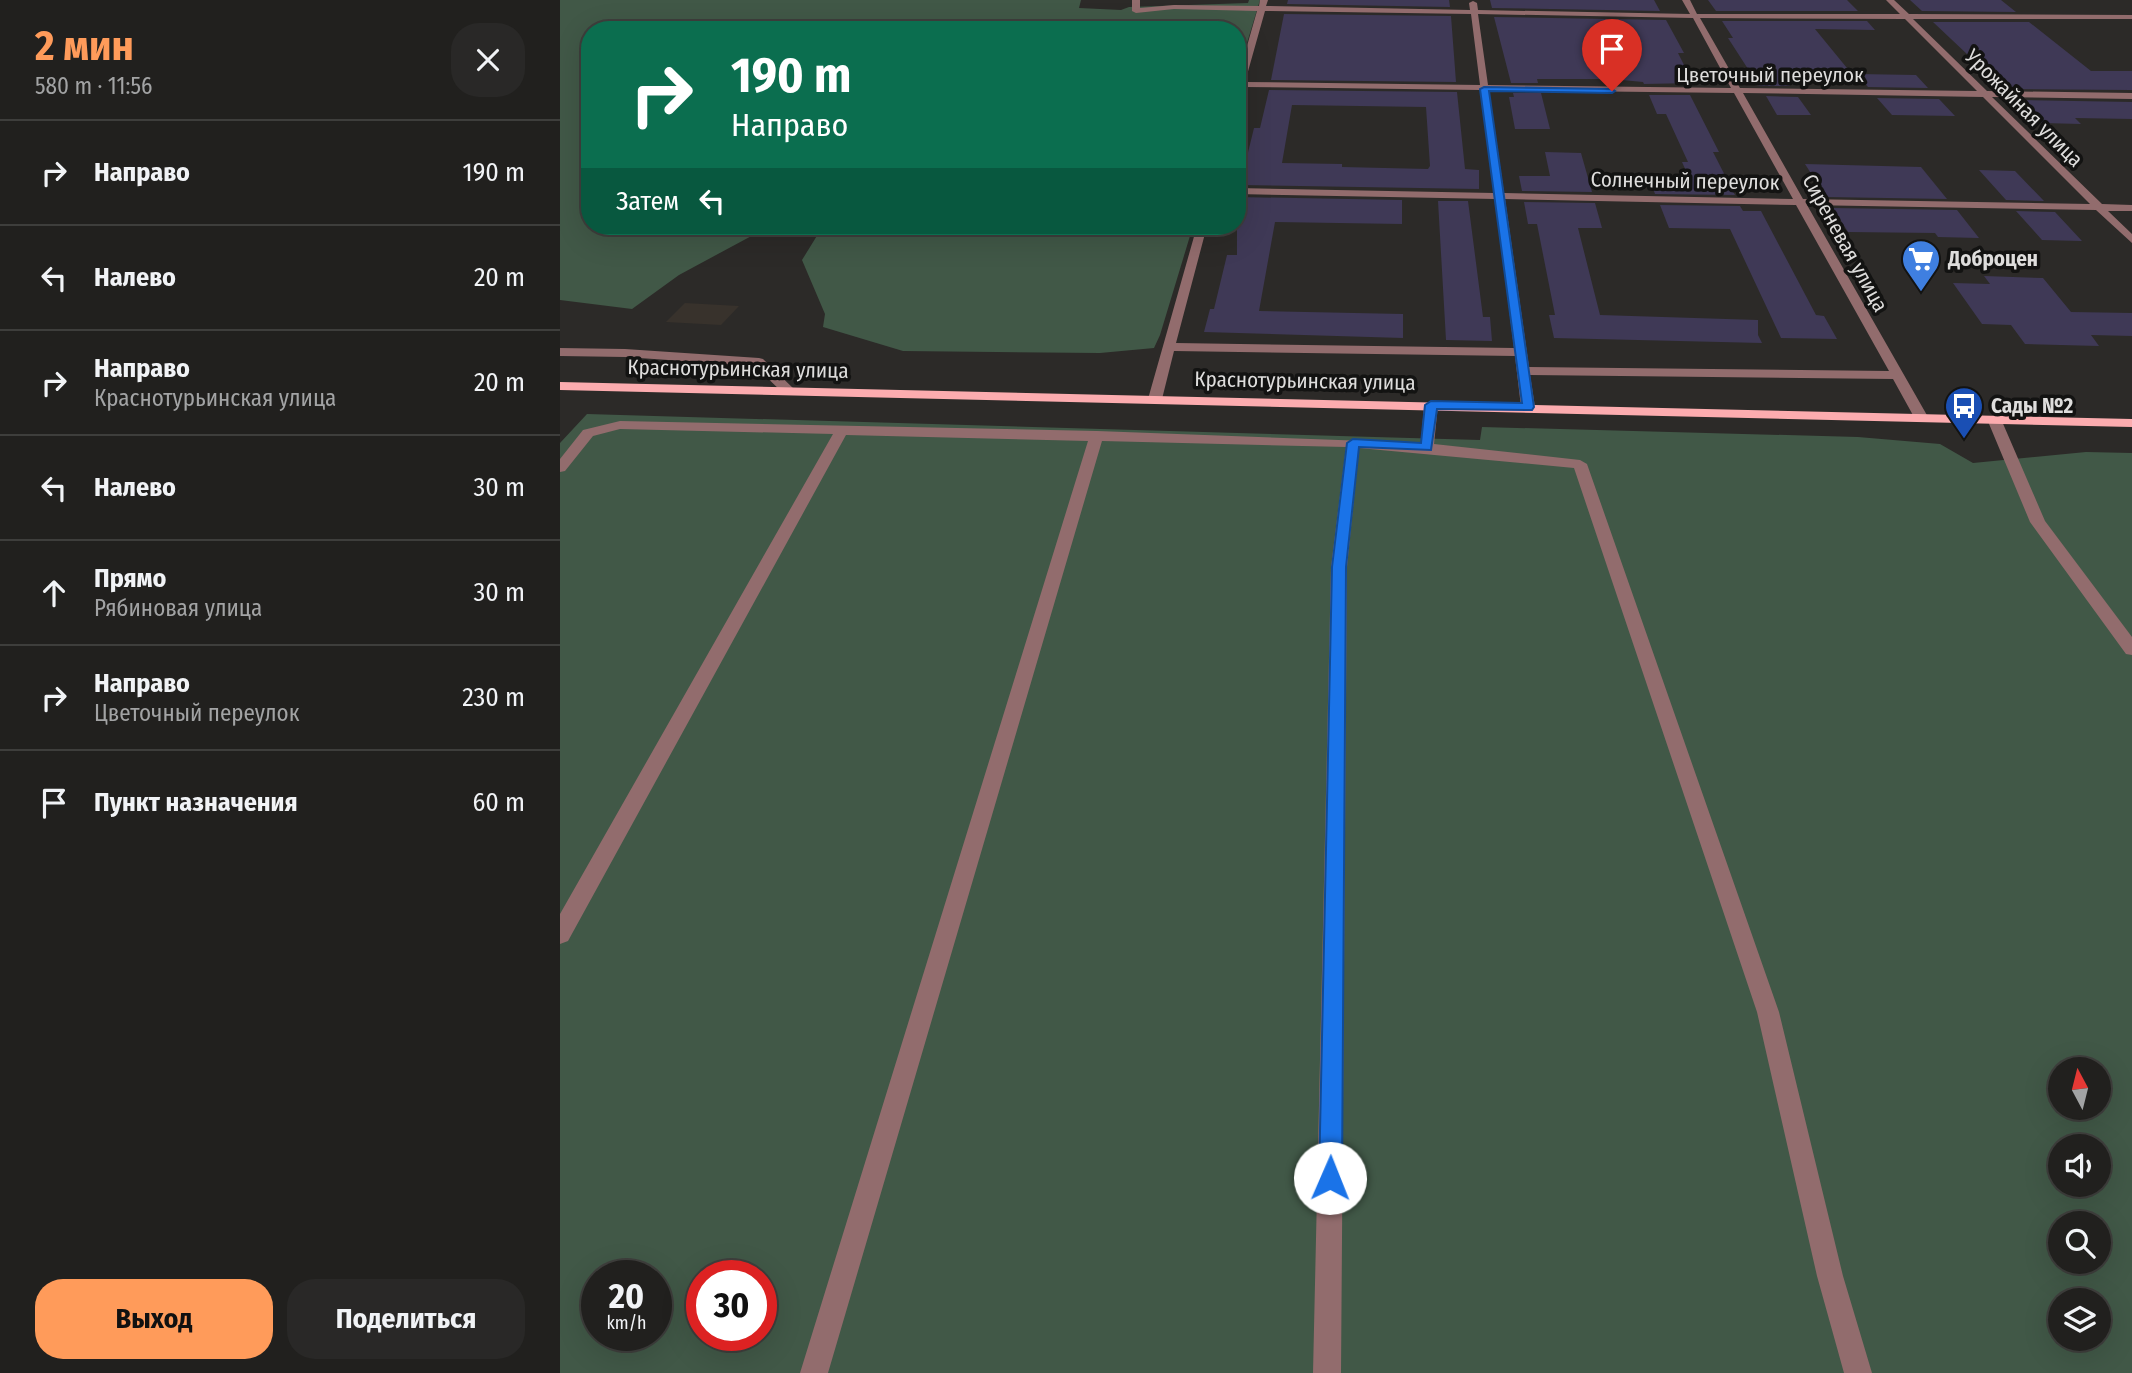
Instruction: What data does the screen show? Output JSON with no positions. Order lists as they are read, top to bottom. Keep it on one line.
{"streets":{"main road":["Краснотурьинская улица"],"street":["Цветочный переулок","Урожайная улица","Солнечный переулок","Сиреневая улица"]},"crossings":[["Цветочный переулок","Урожайная улица"],["Цветочный переулок","Сиреневая улица"],["Урожайная улица","Солнечный переулок"],["Солнечный переулок","Сиреневая улица"],["Сиреневая улица","Краснотурьинская улица"]],"places":{"supermarket":["Доброцен"],"bus stop":["Сады №2"]},"north":"top","page":{"heading":["2 мин","580 m · 11:56"],"turn":["190 m","Направо"],"list":[{"name":"Направо","value":"190 m"},{"name":"Налево","value":"20 m"},{"name":"Направо","note":"Краснотурьинская улица","value":"20 m"},{"name":"Налево","value":"30 m"},{"name":"Прямо","note":"Рябиновая улица","value":"30 m"},{"name":"Направо","note":"Цветочный переулок","value":"230 m"},{"name":"Пункт назначения","value":"60 m"}],"then":"Затем","speed":"20 km/h","limit":"30","buttons":["Выход","Поделиться"]}}
